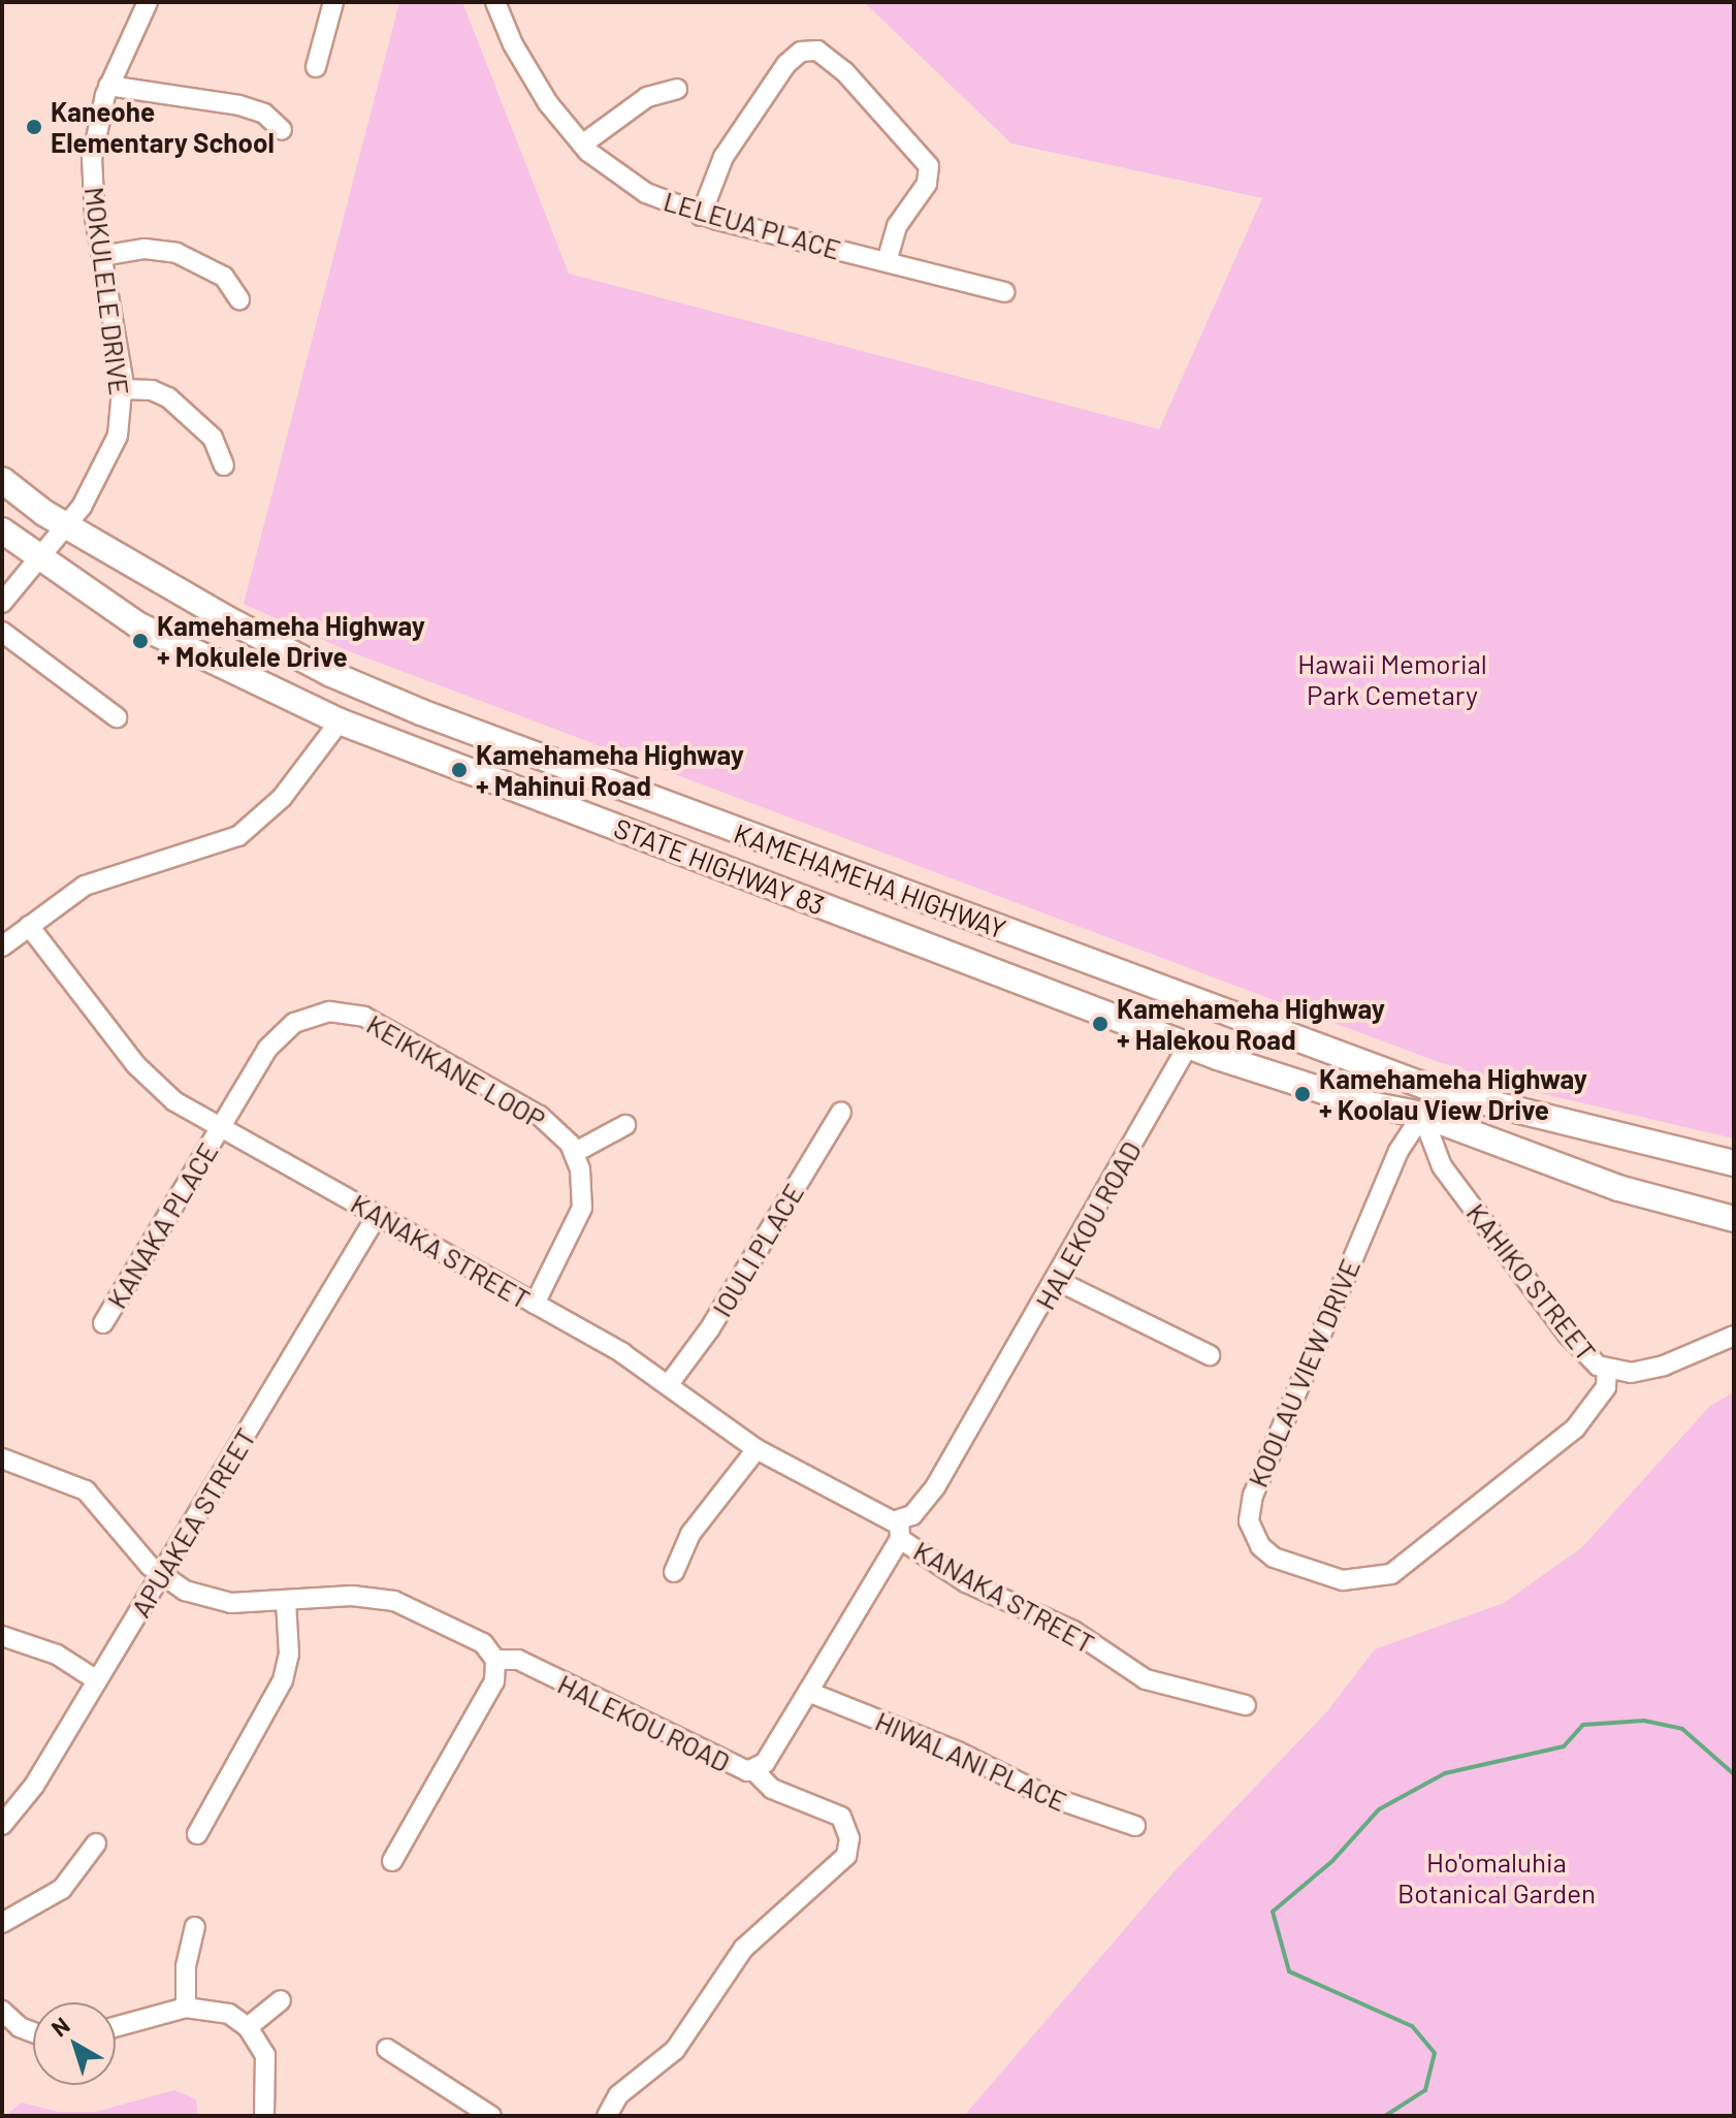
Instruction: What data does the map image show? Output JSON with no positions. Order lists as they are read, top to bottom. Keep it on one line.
{"streets":{"main road":["STATE HIGHWAY 83","KAMEHAMEHA HIGHWAY"],"street":["LELEUA PLACE","MOKULELE DRIVE","KEIKIKANE LOOP","KANAKA PLACE","HALEKOU ROAD","IOULI PLACE","KANAKA STREET","KAHIKO STREET","KOOLAU VIEW DRIVE","APUAKEA STREET","HIWALANI PLACE"]},"crossings":[["MOKULELE DRIVE","STATE HIGHWAY 83"],["MOKULELE DRIVE","KAMEHAMEHA HIGHWAY"],["STATE HIGHWAY 83","HALEKOU ROAD"],["STATE HIGHWAY 83","KAHIKO STREET"],["STATE HIGHWAY 83","KOOLAU VIEW DRIVE"],["KEIKIKANE LOOP","KANAKA PLACE"],["KEIKIKANE LOOP","KANAKA STREET"],["KANAKA PLACE","KANAKA STREET"],["HALEKOU ROAD","KANAKA STREET"],["HALEKOU ROAD","APUAKEA STREET"],["HALEKOU ROAD","HIWALANI PLACE"],["IOULI PLACE","KANAKA STREET"],["KANAKA STREET","APUAKEA STREET"],["KAHIKO STREET","KOOLAU VIEW DRIVE"]],"parks":["Hawaii Memorial Park Cemetary","Ho'omaluhia Botanical Garden"],"places":["Kaneohe Elementary School","Kamehameha Highway + Mokulele Drive","Kamehameha Highway + Mahinui Road","Kamehameha Highway + Halekou Road","Kamehameha Highway + Koolau View Drive"],"north":"top left"}
